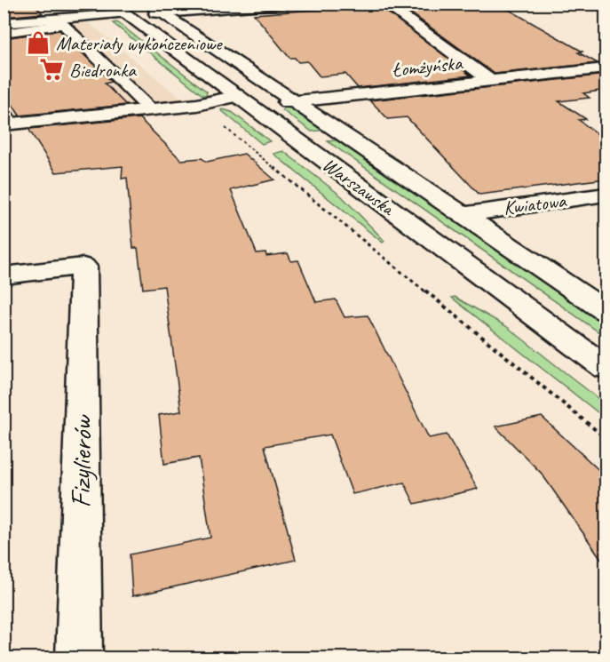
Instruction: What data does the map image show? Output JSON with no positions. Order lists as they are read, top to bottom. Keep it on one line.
{"streets":{"street":["Łomżyńska","Warszawska","Kwiatowa","Fizylierów"]},"crossings":[["Łomżyńska","Warszawska"]],"places":{"shop":["Materiały wykończeniowe"],"supermarket":["Biedronka"]}}
